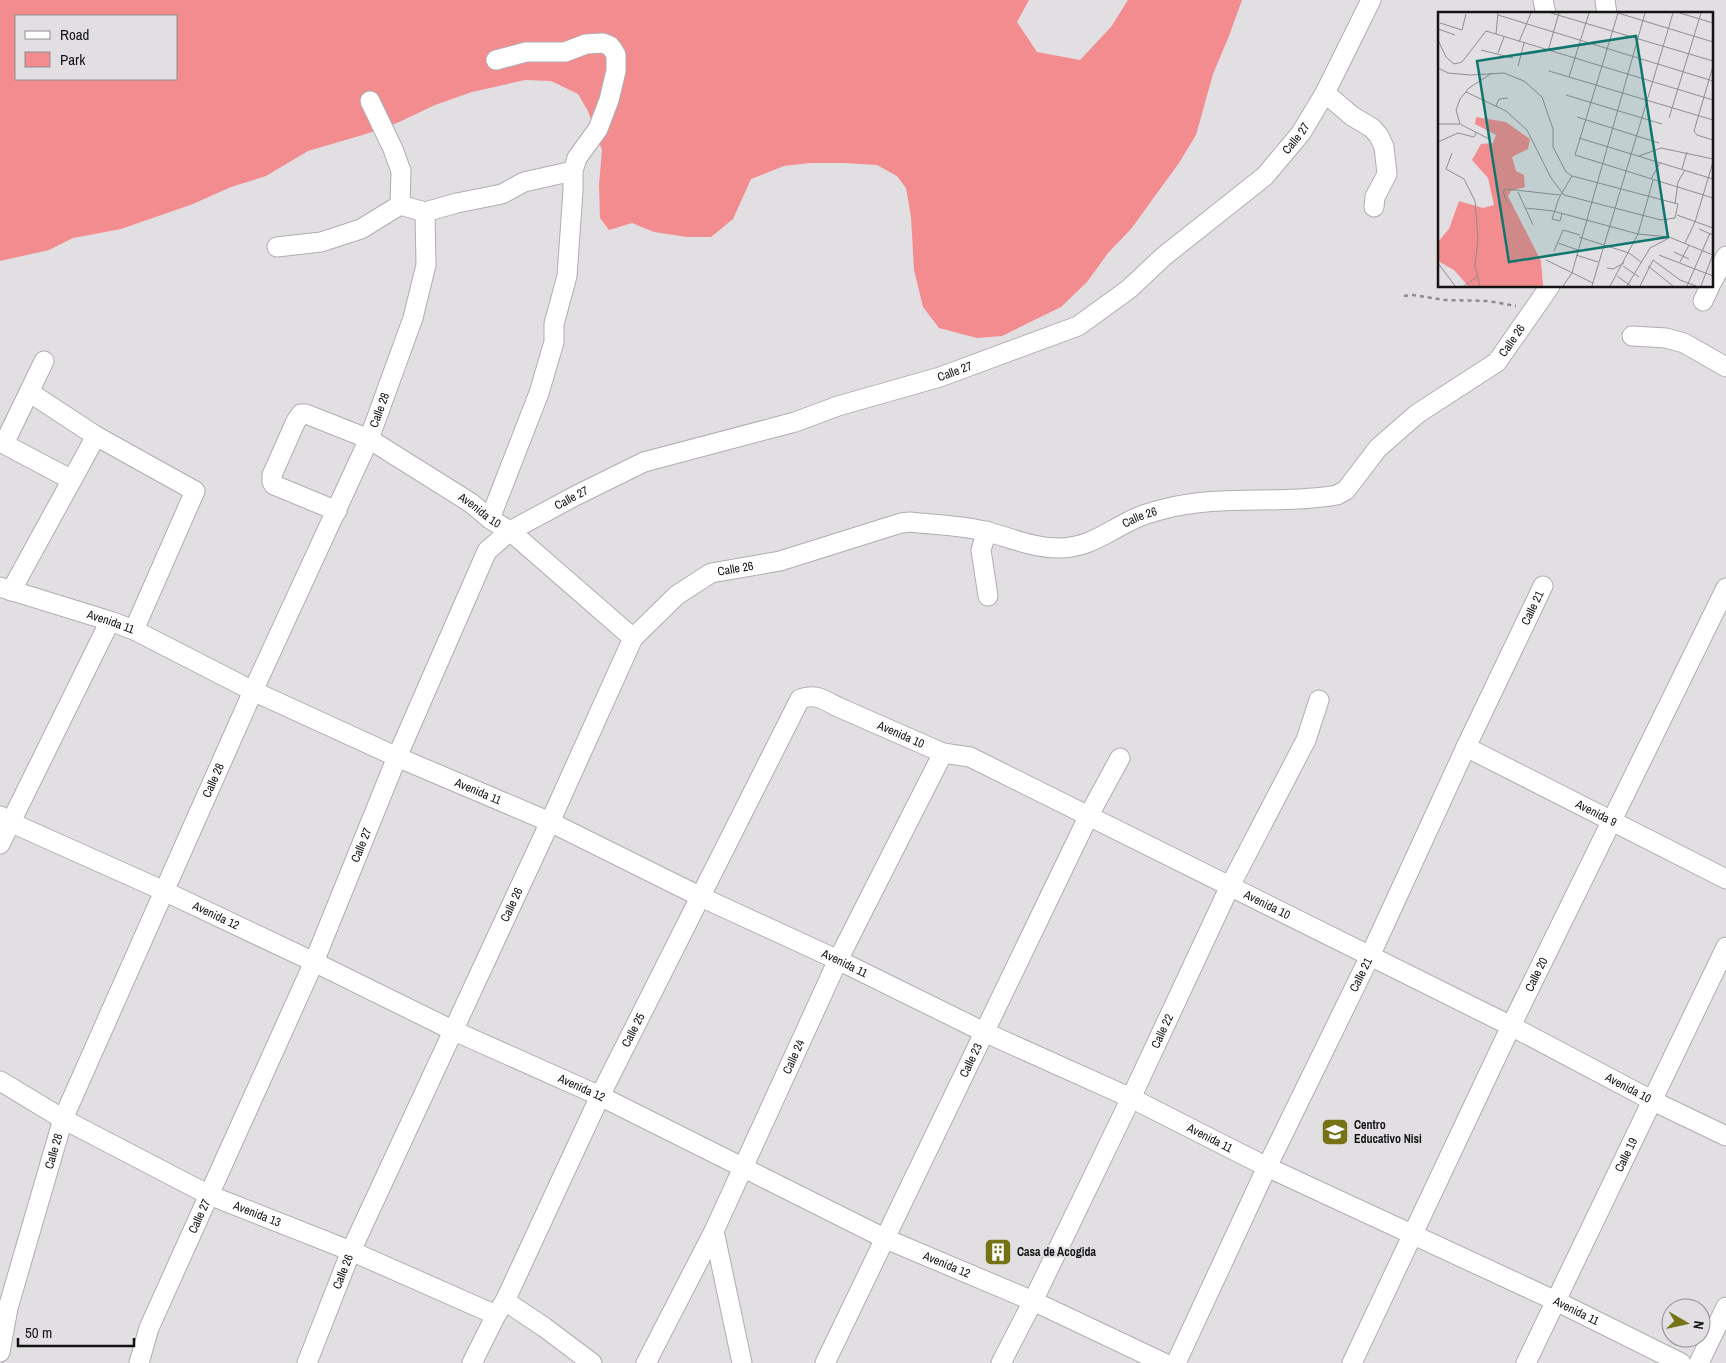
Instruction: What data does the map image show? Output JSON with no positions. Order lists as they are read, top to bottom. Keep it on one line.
{"streets":{"street":["Calle 27","Calle 26","Calle 28","Avenida 10","Calle 21","Avenida 11","Avenida 9","Avenida 12","Calle 20","Calle 25","Calle 22","Calle 24","Calle 23","Calle 19","Avenida 13"]},"crossings":[["Calle 27","Avenida 10"],["Calle 27","Avenida 11"],["Calle 27","Avenida 12"],["Calle 27","Avenida 13"],["Calle 26","Avenida 10"],["Calle 26","Avenida 11"],["Calle 26","Avenida 12"],["Calle 26","Avenida 13"],["Calle 28","Avenida 10"],["Calle 28","Avenida 11"],["Calle 28","Avenida 12"],["Calle 28","Avenida 13"],["Avenida 10","Calle 21"],["Avenida 10","Calle 20"],["Avenida 10","Calle 25"],["Avenida 10","Calle 22"],["Avenida 10","Calle 24"],["Avenida 10","Calle 23"],["Avenida 10","Calle 19"],["Calle 21","Avenida 11"],["Calle 21","Avenida 9"],["Avenida 11","Calle 20"],["Avenida 11","Calle 25"],["Avenida 11","Calle 22"],["Avenida 11","Calle 24"],["Avenida 11","Calle 23"],["Avenida 11","Calle 19"],["Avenida 9","Calle 20"],["Avenida 12","Calle 25"],["Avenida 12","Calle 22"],["Avenida 12","Calle 24"],["Avenida 12","Calle 23"],["Calle 25","Avenida 13"]],"places":{"school or university":["Centro Educativo Nisi"],"building":["Casa de Acogida"]},"legend":["Road","Park"],"scale_bar":"50 m","north":"right"}
